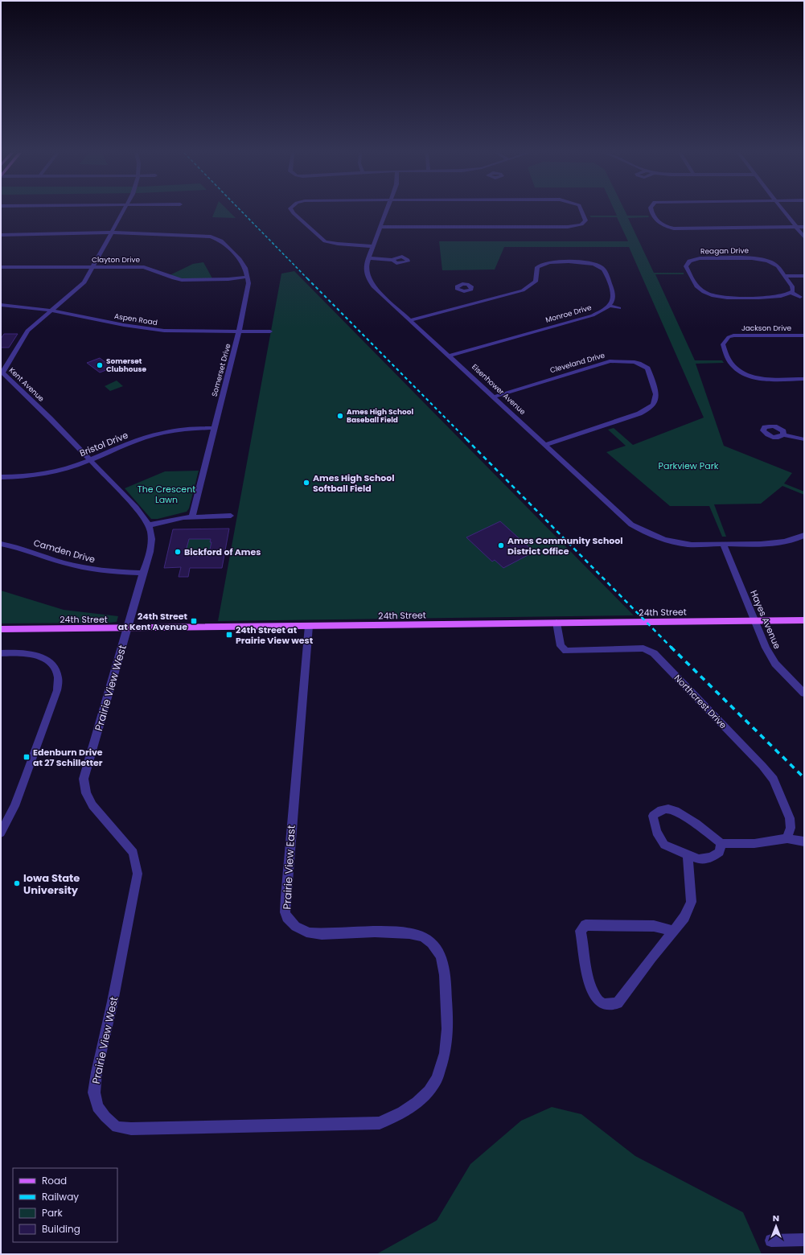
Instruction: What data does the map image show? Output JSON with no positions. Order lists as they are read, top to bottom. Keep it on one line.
{"streets":{"main road":["24th Street"],"street":["Reagan Drive","Clayton Drive","Monroe Drive","Aspen Road","Jackson Drive","Cleveland Drive","Somerset Drive","Kent Avenue","Eisenhower Avenue","Bristol Drive","Camden Drive","Hayes Avenue","Prairie View West","Northcrest Drive","Prairie View East"]},"crossings":[["Clayton Drive","Somerset Drive"],["Clayton Drive","Kent Avenue"],["Monroe Drive","Eisenhower Avenue"],["Aspen Road","Somerset Drive"],["Aspen Road","Kent Avenue"],["Cleveland Drive","Eisenhower Avenue"],["Somerset Drive","Kent Avenue"],["Somerset Drive","Bristol Drive"],["Kent Avenue","Bristol Drive"],["Kent Avenue","Camden Drive"],["Kent Avenue","24th Street"],["Kent Avenue","Prairie View West"],["Eisenhower Avenue","Hayes Avenue"],["24th Street","Hayes Avenue"],["24th Street","Prairie View West"],["24th Street","Northcrest Drive"],["24th Street","Prairie View East"],["Prairie View West","Prairie View East"]],"parks":["Parkview Park","The Crescent Lawn"],"places":{"other":["Somerset Clubhouse","Ames High School Baseball Field","Ames High School Softball Field","Ames Community School District Office","Bickford of Ames","Iowa State University"],"transit":["24th Street at Kent Avenue","24th Street at Prairie View west","Edenburn Drive at 27 Schilletter"]},"legend":["Road","Railway","Park","Building"],"north":"top"}
